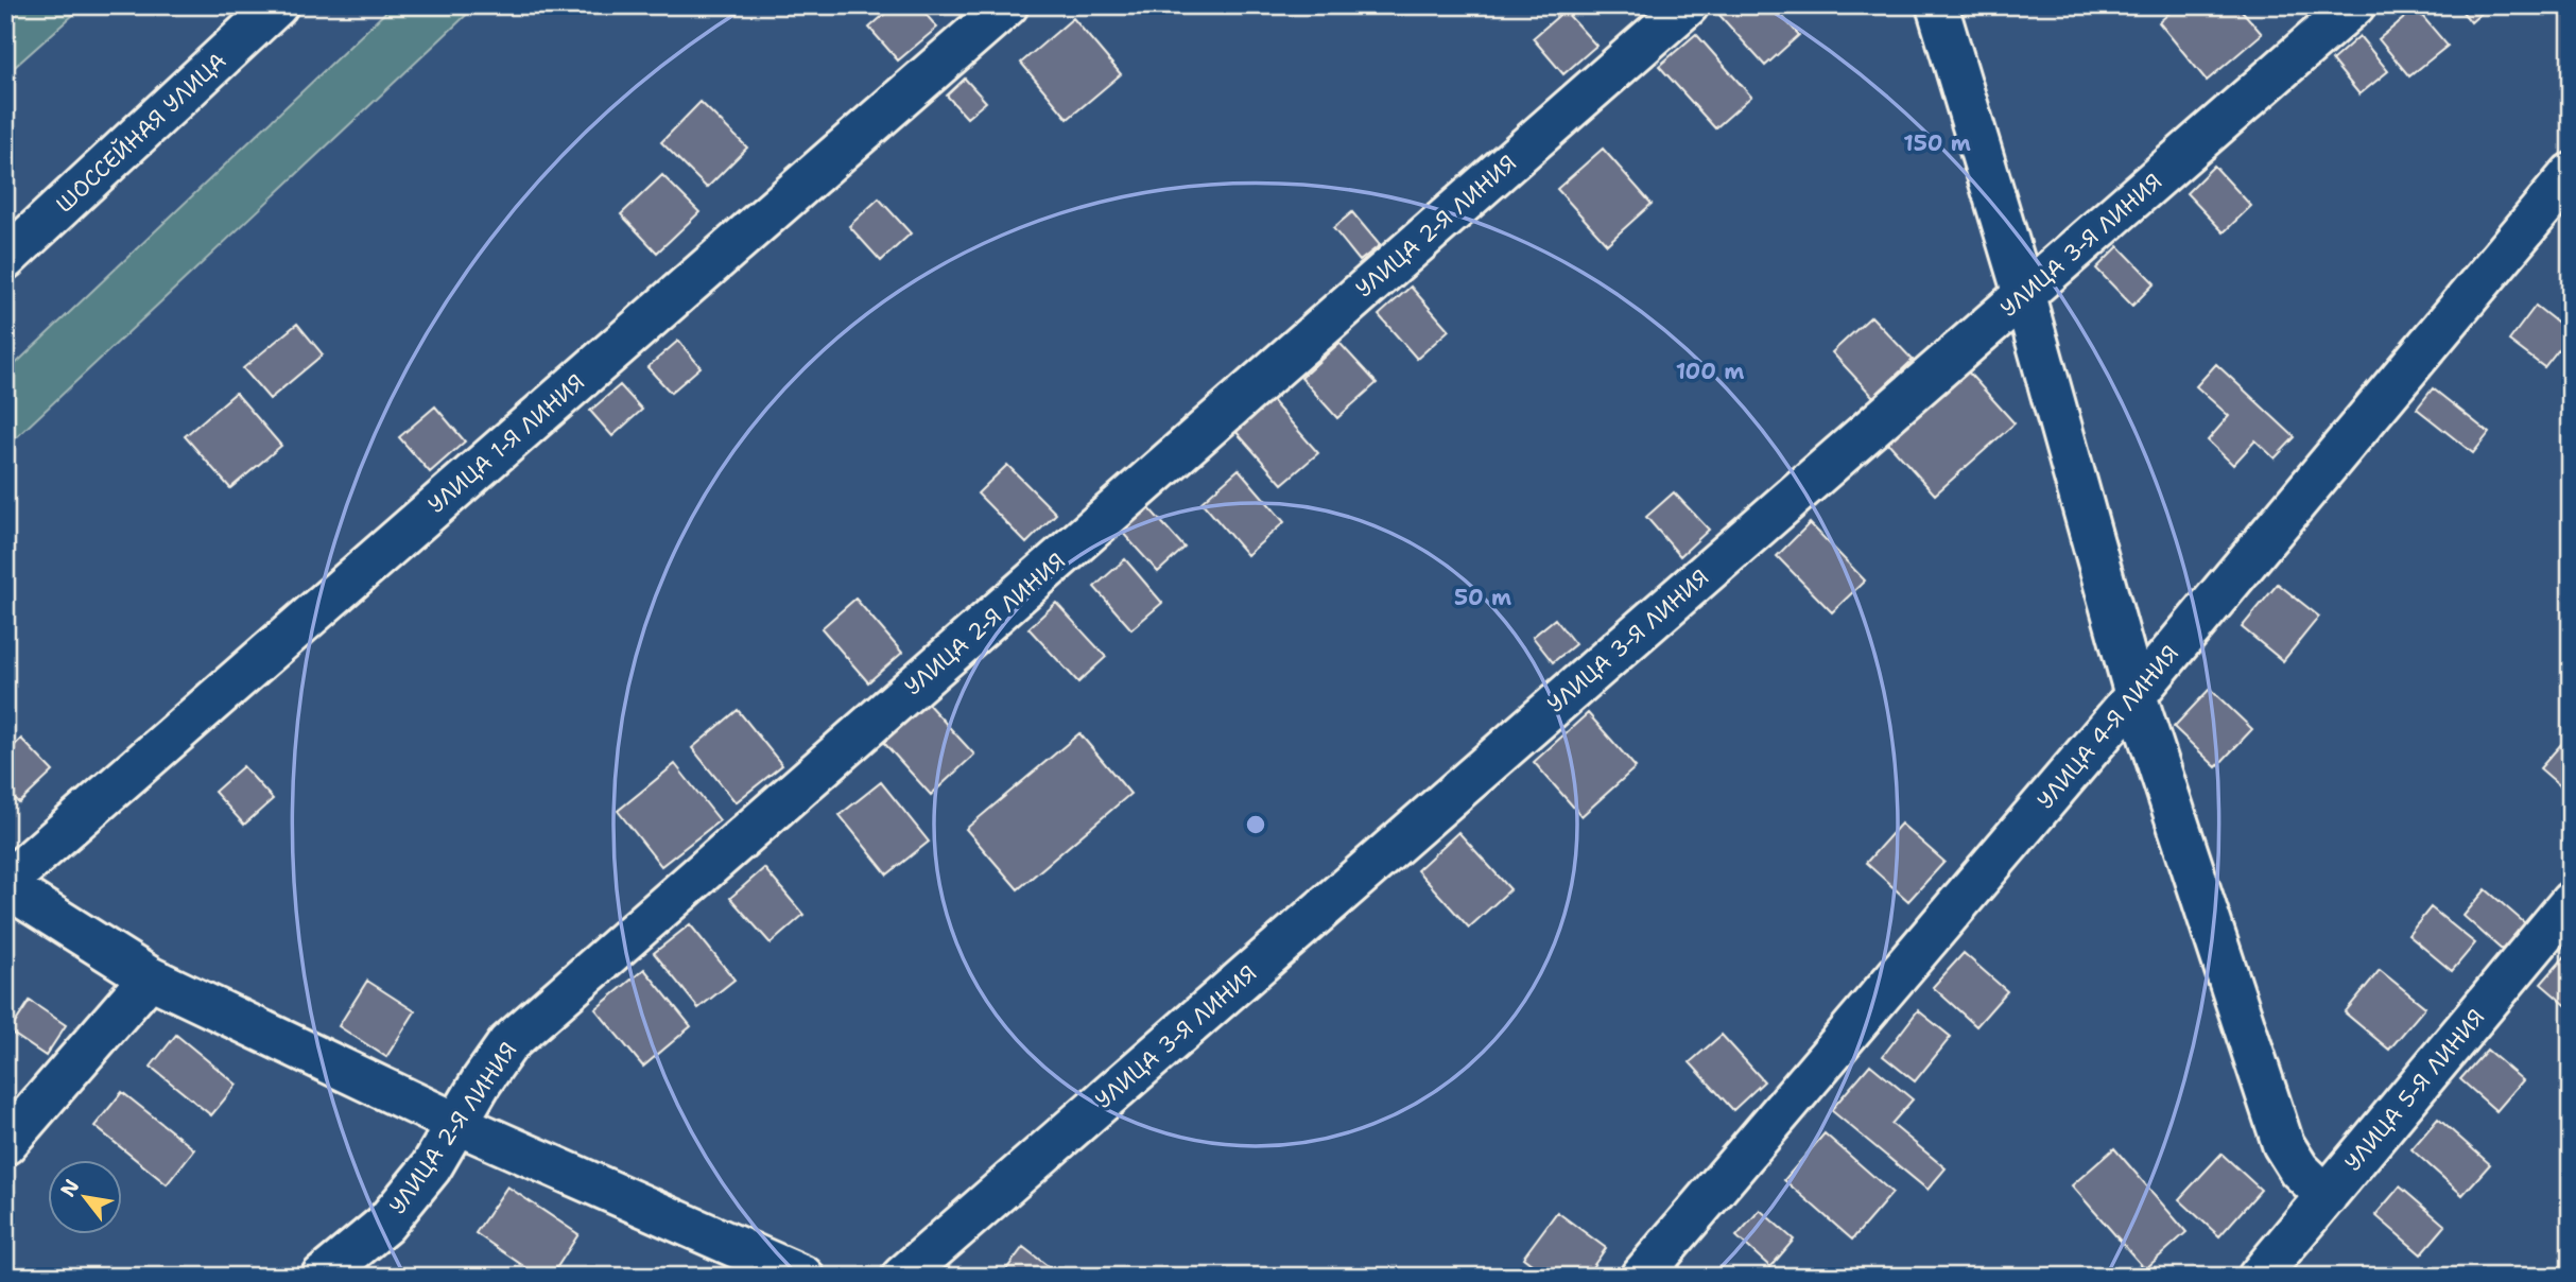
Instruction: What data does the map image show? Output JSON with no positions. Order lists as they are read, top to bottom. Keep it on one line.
{"streets":{"street":["ШОССЕЙНАЯ УЛИЦА","УЛИЦА 2-Я ЛИНИЯ","УЛИЦА 3-Я ЛИНИЯ","УЛИЦА 1-Я ЛИНИЯ","УЛИЦА 4-Я ЛИНИЯ","УЛИЦА 5-Я ЛИНИЯ"]},"north":"top left","rings":["150 m","100 m","50 m"]}
